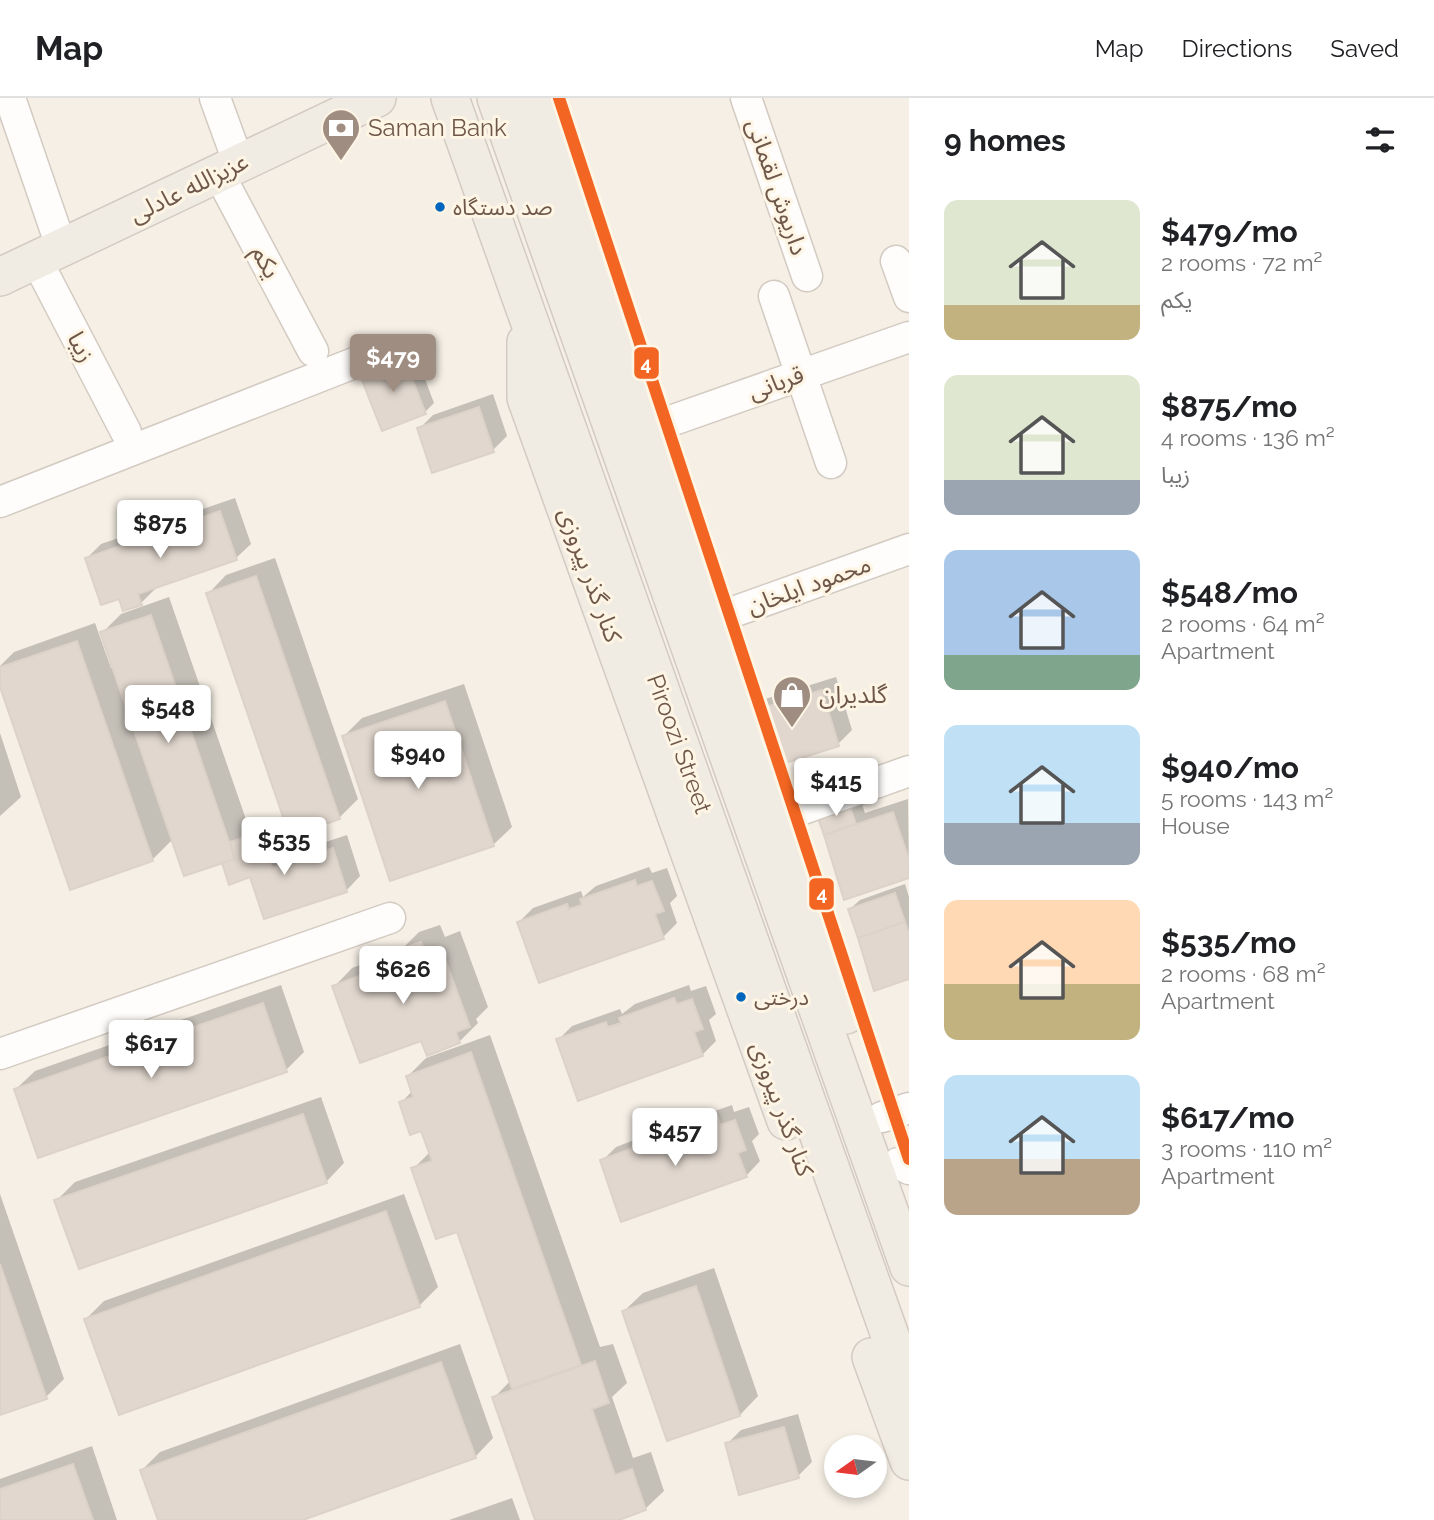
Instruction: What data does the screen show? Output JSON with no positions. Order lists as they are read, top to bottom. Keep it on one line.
{"streets":{"main road":["عزیزالله عادلی","کنار گذر پیروزی","Piroozi Street"],"street":["داریوش لقمانی","یکم","زیبا","قربانی","محمود ایلخان"]},"crossings":[["عزیزالله عادلی","یکم"],["عزیزالله عادلی","زیبا"],["کنار گذر پیروزی","Piroozi Street"]],"places":{"bank":["Saman Bank"],"other":["صد دستگاه","درختی"],"shop":["گلدیران"]},"lines":["metro line 4"],"north":"left","page":{"header":"Map","nav":["Map","Directions","Saved"],"heading":"9 homes","list":[{"name":"$479/mo","note":"2 rooms · 72 m² · یکم"},{"name":"$875/mo","note":"4 rooms · 136 m² · زیبا"},{"name":"$548/mo","note":"2 rooms · 64 m² · Apartment"},{"name":"$940/mo","note":"5 rooms · 143 m² · House"},{"name":"$535/mo","note":"2 rooms · 68 m² · Apartment"},{"name":"$617/mo","note":"3 rooms · 110 m² · Apartment"}],"price":["$479","$875","$548","$940","$415","$535","$626","$617","$457"]}}
